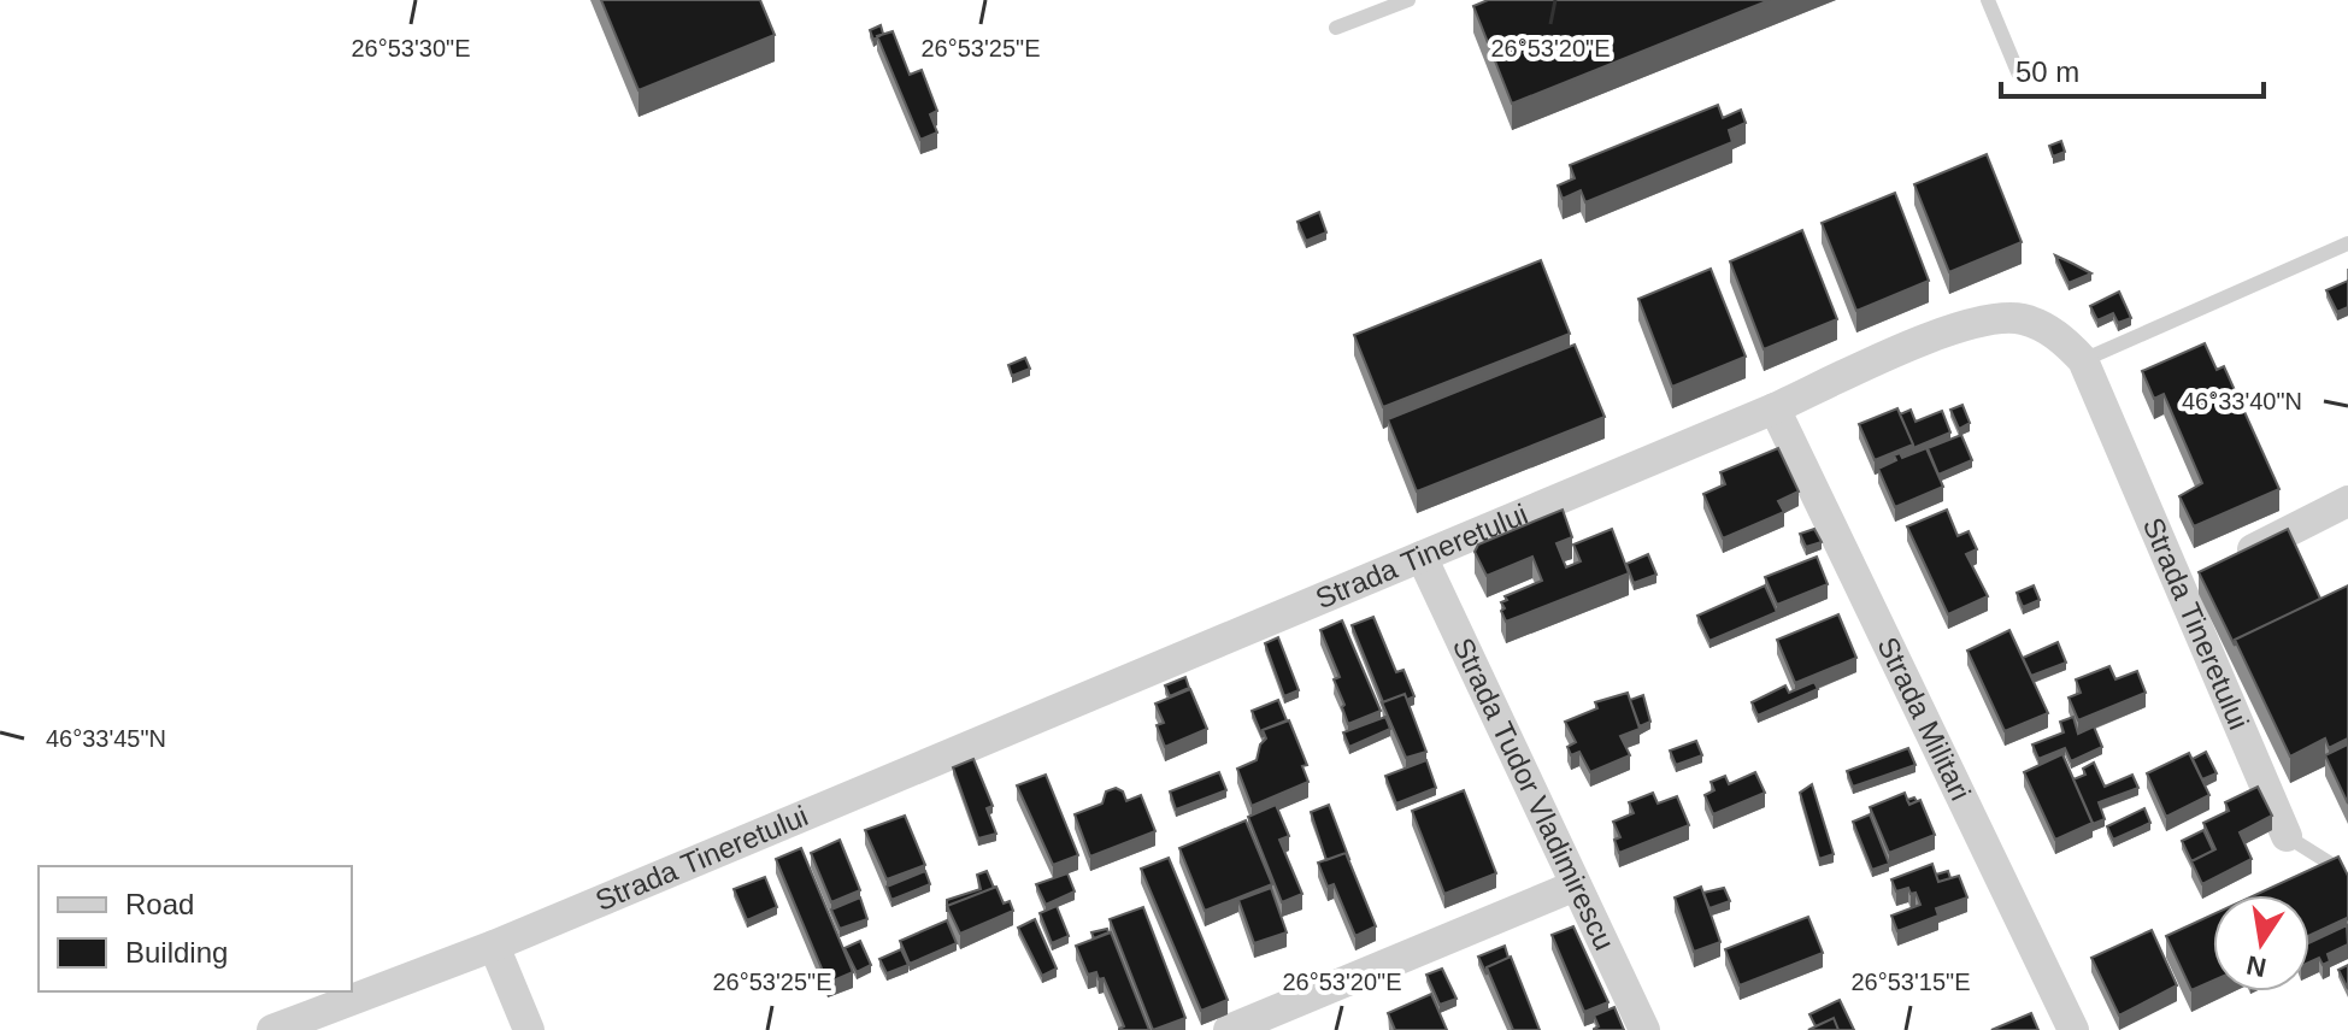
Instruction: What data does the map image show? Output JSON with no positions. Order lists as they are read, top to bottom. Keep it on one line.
{"streets":{"street":["Strada Tineretului","Strada Militari","Strada Tudor Vladimirescu"]},"crossings":[["Strada Tineretului","Strada Militari"],["Strada Tineretului","Strada Tudor Vladimirescu"]],"legend":["Road","Building"],"scale_bar":"50 m","north":"bottom","coordinates":["26°53'30\"E","26°53'25\"E","26°53'20\"E","46°33'40\"N","46°33'45\"N","26°53'15\"E"]}
